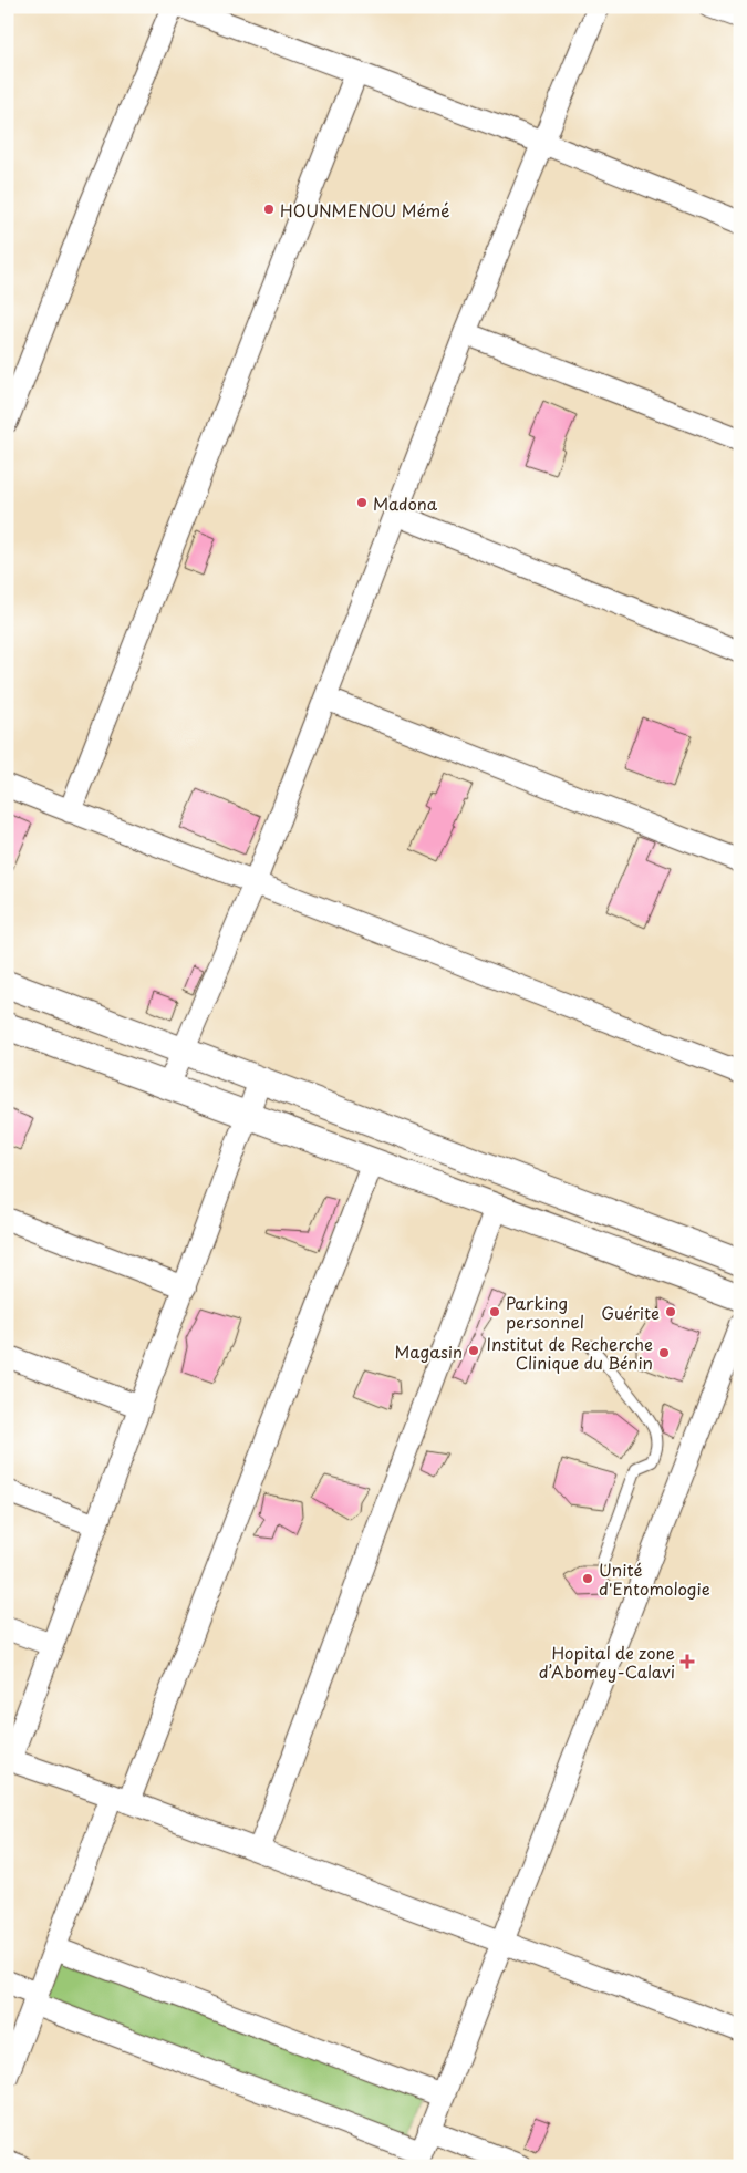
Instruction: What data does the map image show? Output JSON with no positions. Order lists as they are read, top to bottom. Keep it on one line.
{"places":{"other":["HOUNMENOU Mémé","Madona","Parking personnel","Guérite","Magasin","Institut de Recherche Clinique du Bénin","Unité d'Entomologie"],"health":["Hopital de zone d’Abomey-Calavi"]}}
